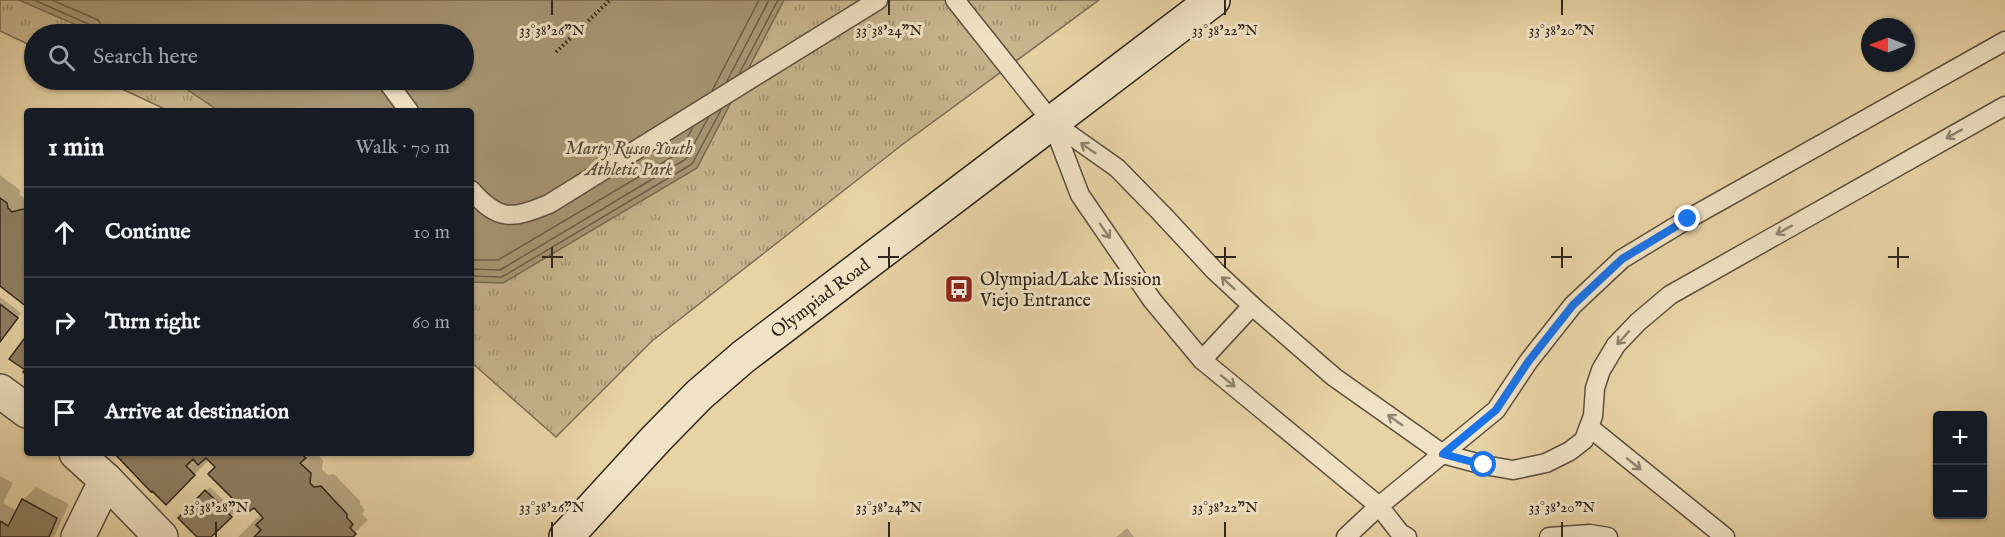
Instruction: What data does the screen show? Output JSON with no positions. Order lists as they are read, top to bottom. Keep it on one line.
{"streets":{"main road":["Olympiad Road"]},"parks":["Marty Russo Youth Athletic Park"],"places":{"bus stop":["Olympiad/Lake Mission Viejo Entrance"]},"north":"left","page":{"search":"Search here","heading":["1 min","Walk · 70 m"],"list":[["Continue","10 m"],["Turn right","60 m"],"Arrive at destination"],"map_buttons":["+","−"]},"coordinates":["33°38'26\"N","33°38'24\"N","33°38'22\"N","33°38'20\"N","33°38'28\"N"]}
